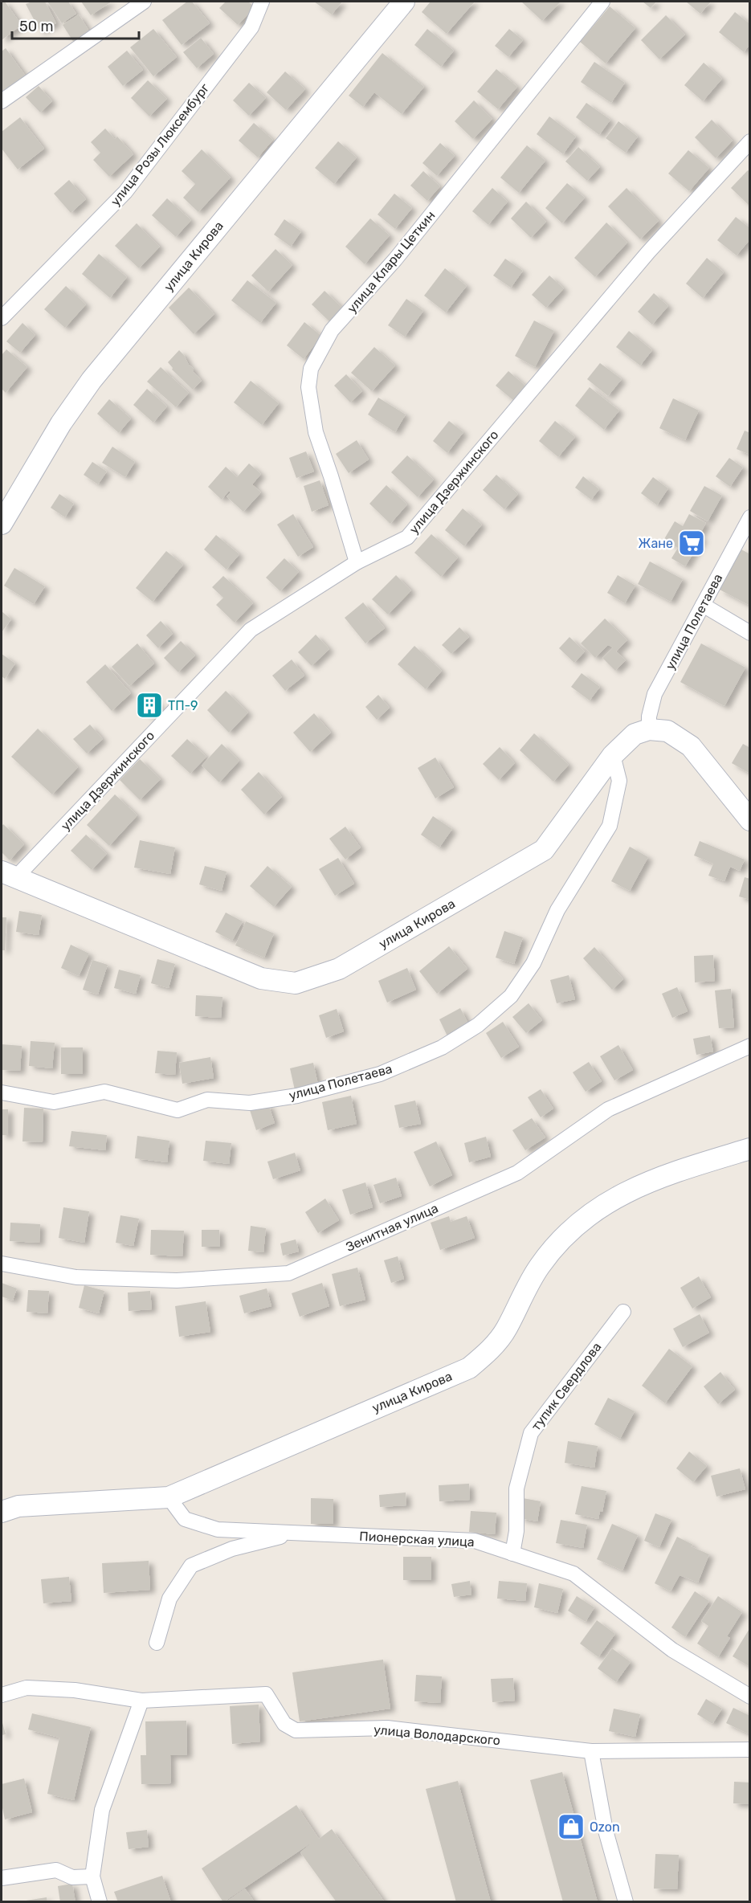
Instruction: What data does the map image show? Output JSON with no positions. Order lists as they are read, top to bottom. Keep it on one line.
{"streets":{"main road":["улица Кирова"],"street":["улица Розы Люксембург","улица Клары Цеткин","улица Дзержинского","улица Полетаева","Зенитная улица","тупик Свердлова","Пионерская улица","улица Володарского"]},"crossings":[["улица Кирова","улица Дзержинского"],["улица Кирова","улица Полетаева"],["улица Кирова","Пионерская улица"],["улица Клары Цеткин","улица Дзержинского"],["тупик Свердлова","Пионерская улица"]],"places":{"supermarket":["Жане"],"building":["ТП-9"],"shop":["Ozon"]},"scale_bar":"50 m"}
